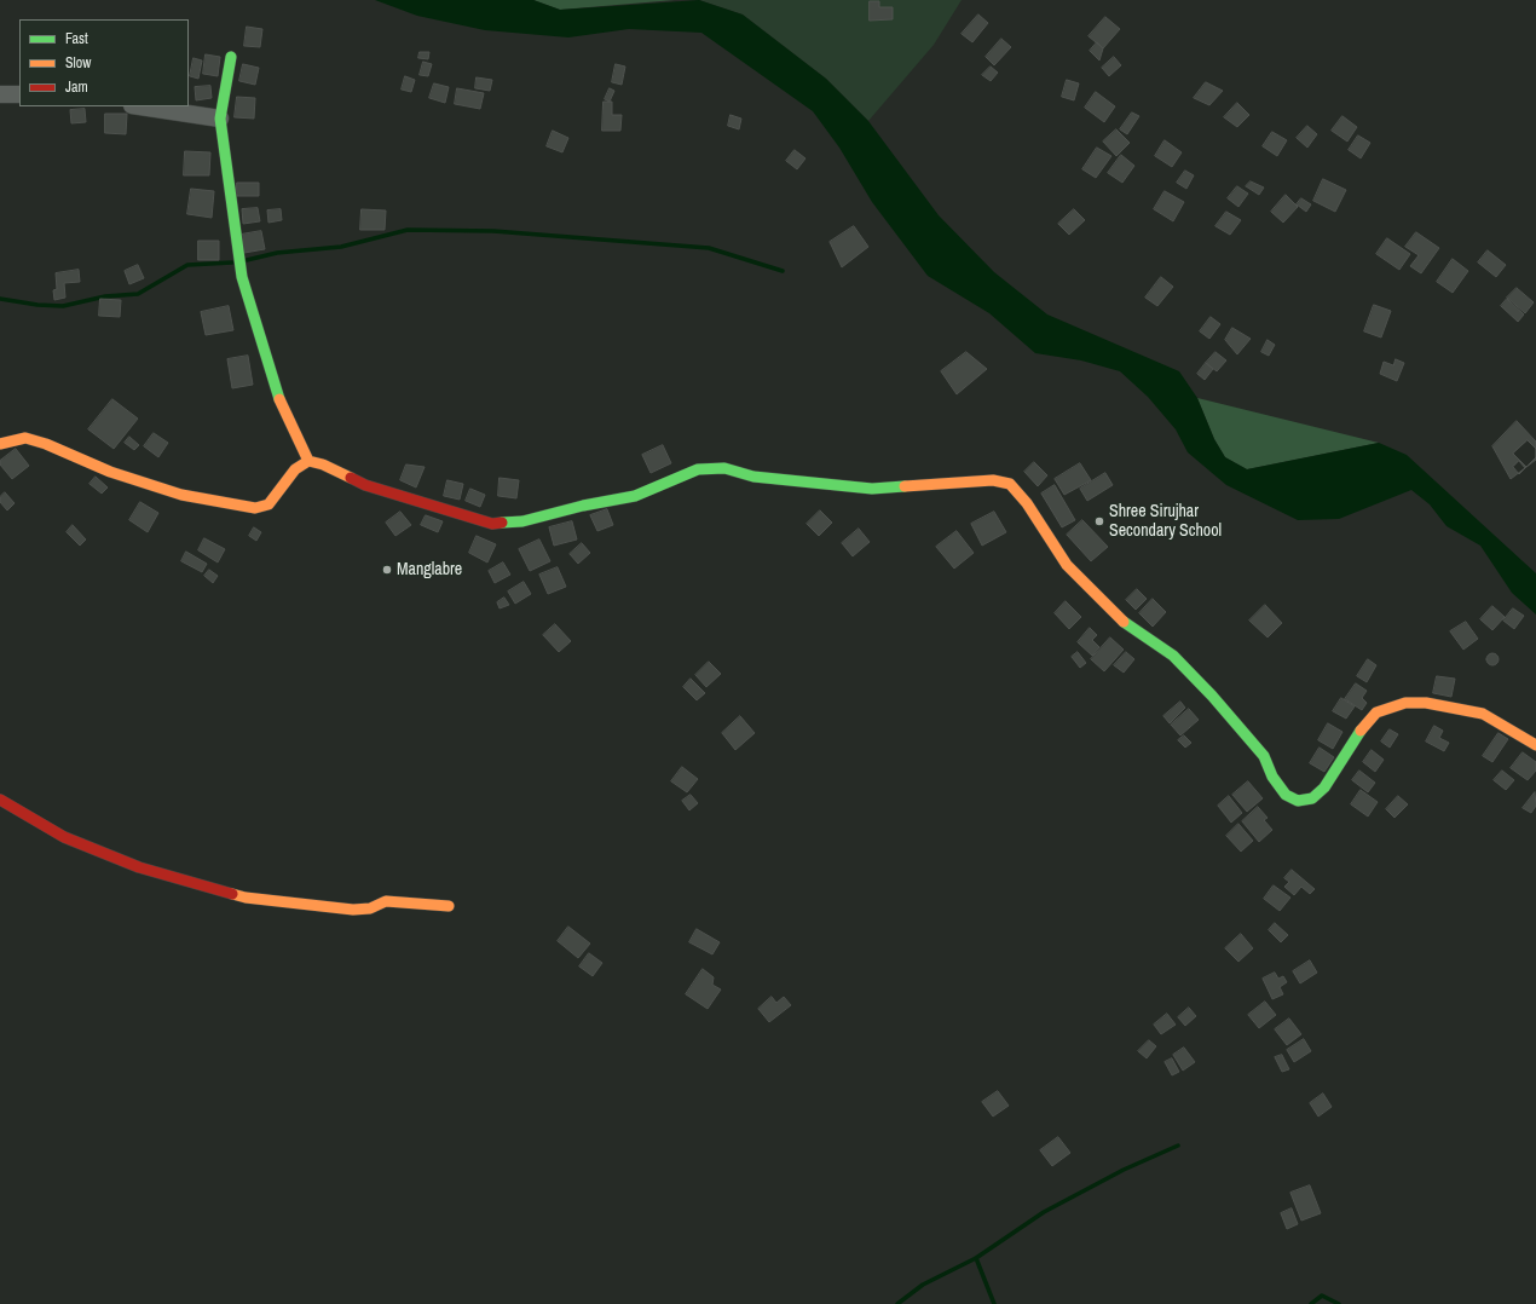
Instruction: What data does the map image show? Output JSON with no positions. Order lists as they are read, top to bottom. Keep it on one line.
{"places":["Shree Sirujhar Secondary School","Manglabre"],"legend":["Fast","Slow","Jam"]}
